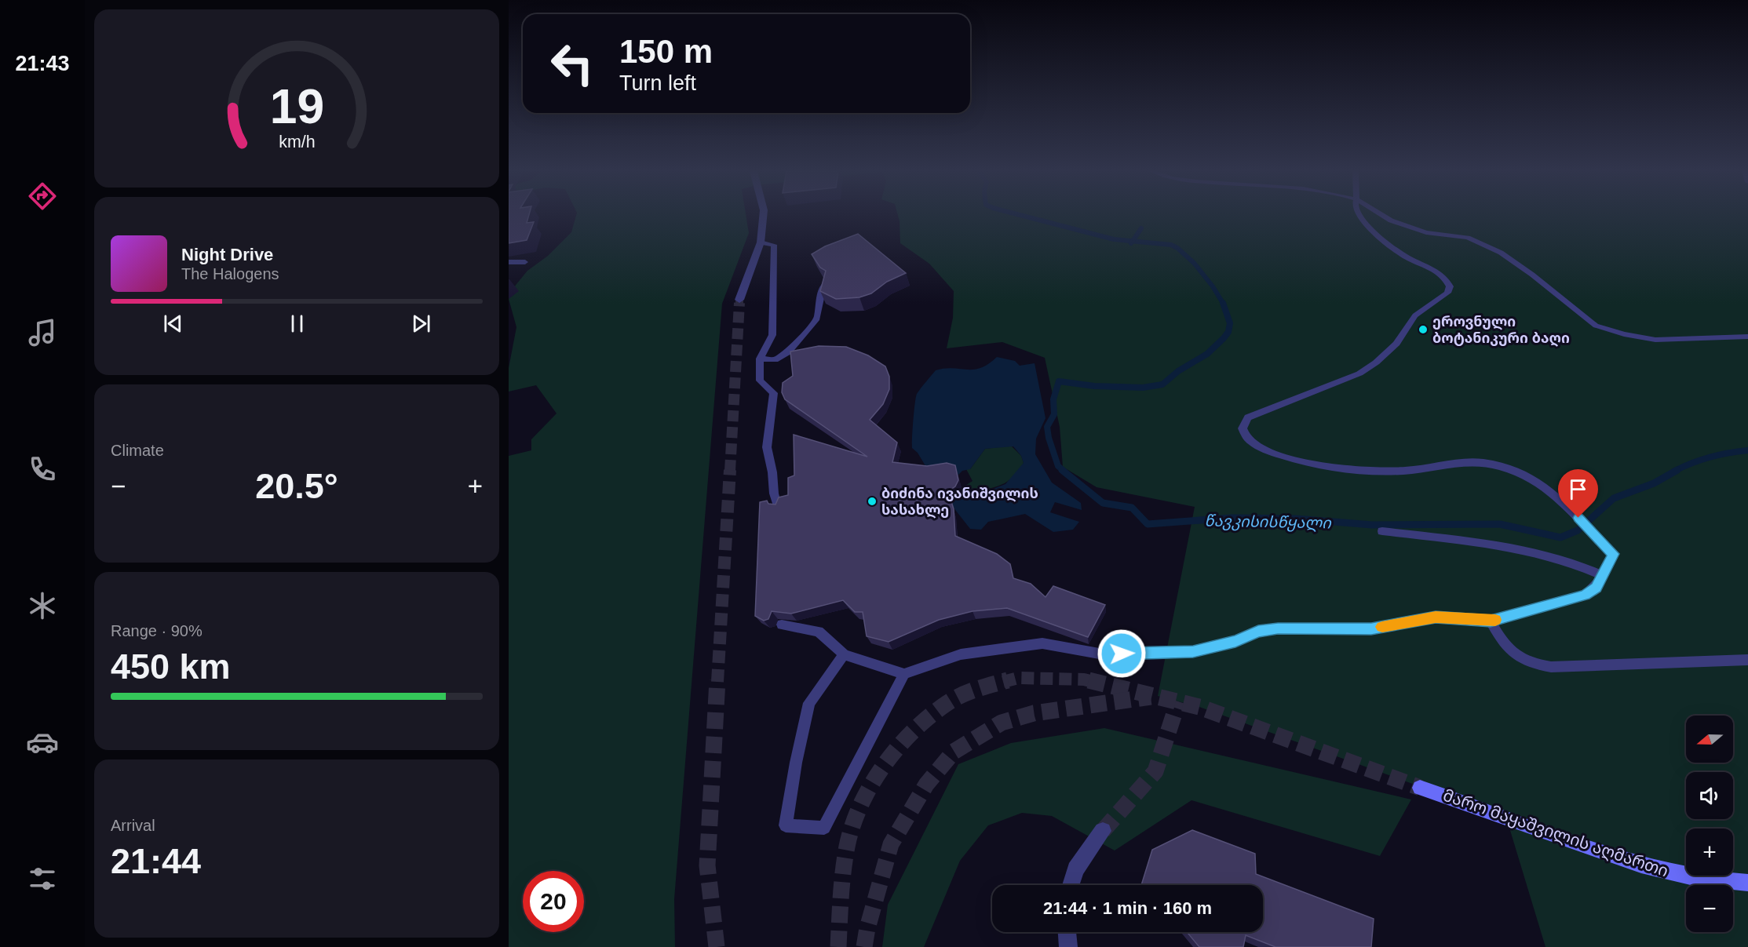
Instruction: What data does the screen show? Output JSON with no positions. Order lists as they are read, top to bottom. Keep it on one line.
{"streets":{"main road":["მარო მაყაშვილის აღმართი"]},"water":["წავკისისწყალი"],"places":["ეროვნული ბოტანიკური ბაღი","ბიძინა ივანიშვილის სასახლე"],"north":"left","page":{"tabs":"21:43","turn":["150 m","Turn left"],"song":["Night Drive","The Halogens"],"tile":["Climate",["Range · 90%","450 km"],["Arrival","21:44"]],"heat":["−","20.5°","+"],"map_buttons":["+","−"],"limit":"20","trip":"21:44 · 1 min · 160 m","gauge":["19","km/h"]}}
